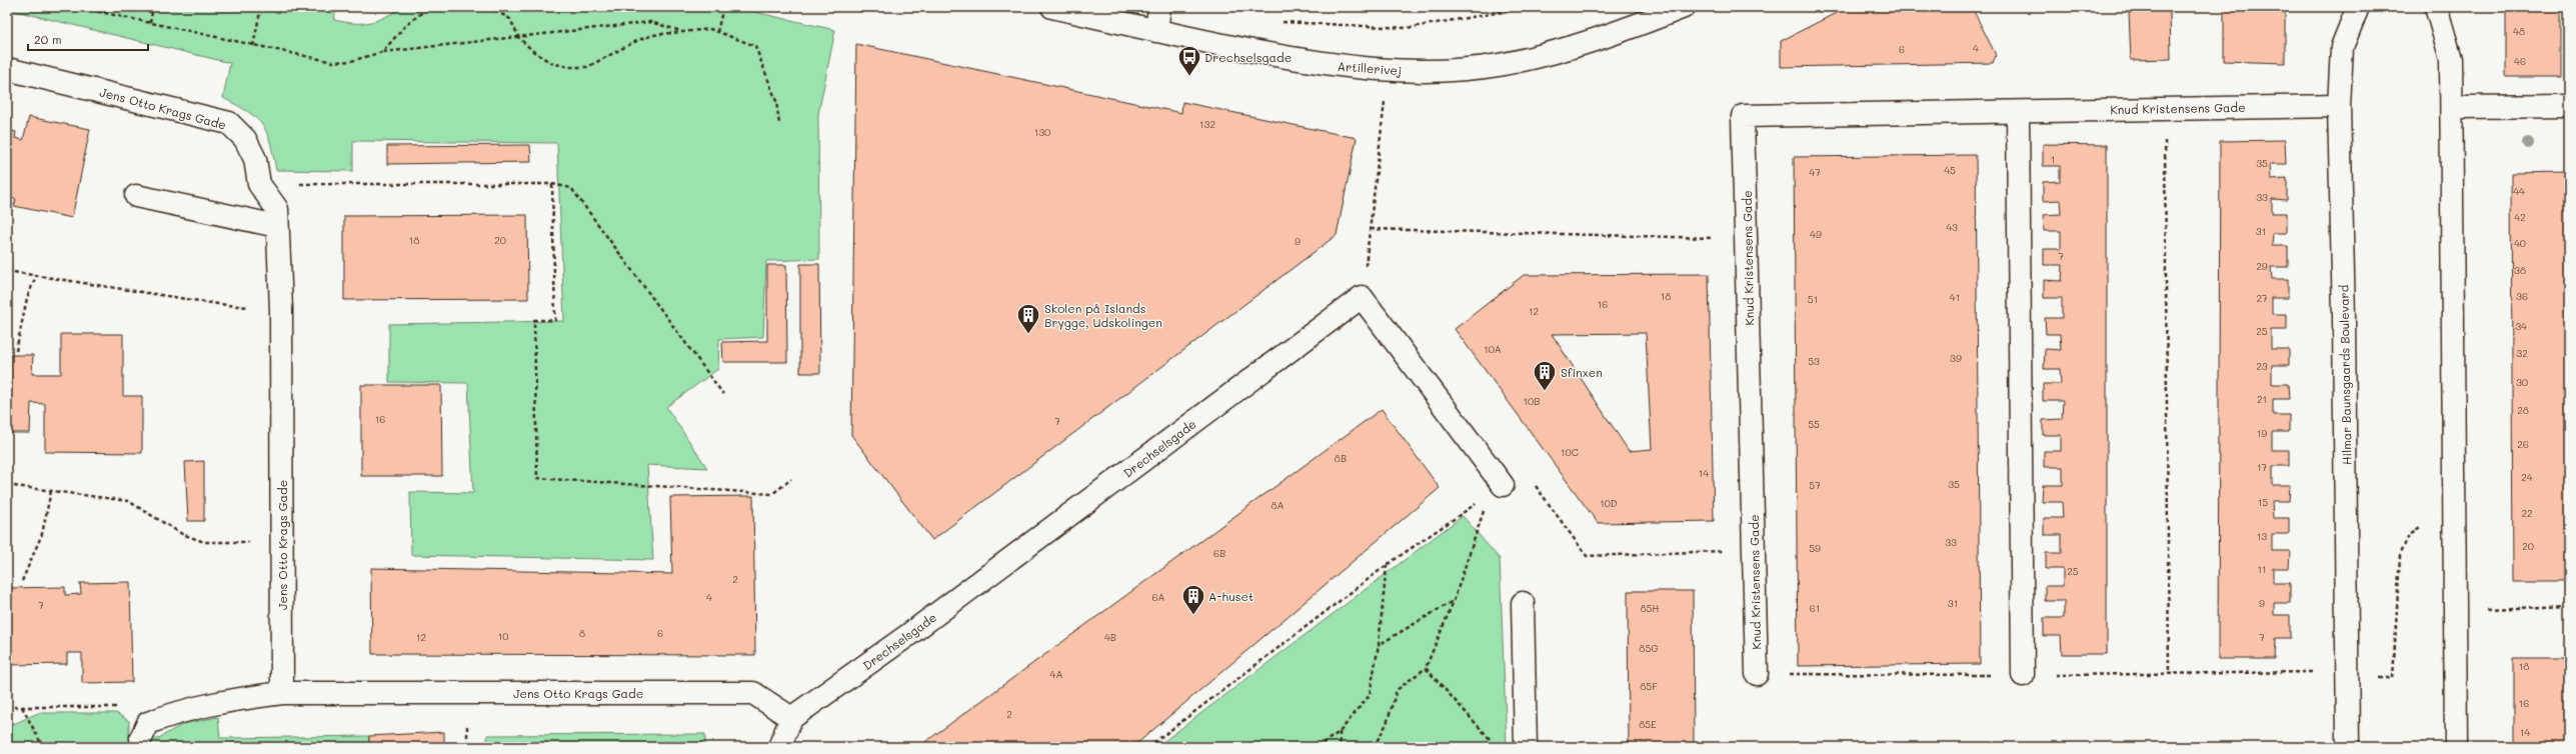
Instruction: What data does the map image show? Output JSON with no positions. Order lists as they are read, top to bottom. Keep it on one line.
{"streets":{"street":["Artillerivej","Jens Otto Krags Gade","Knud Kristensens Gade","Hilmar Baunsgaards Boulevard","Drechselsgade"]},"crossings":[["Jens Otto Krags Gade","Drechselsgade"],["Knud Kristensens Gade","Hilmar Baunsgaards Boulevard"]],"places":{"bus stop":["Drechselsgade"],"building":["Skolen på Islands Brygge, Udskolingen","Sfinxen","A-huset"]},"house_numbers":["48","4","6","46","132","130","1","35","45","47","44","33","42","43","31","49","18","20","9","40","7","29","38","18","36","41","27","51","16","12","34","25","10A","32","39","53","23","30","21","10B","28","16","7","55","19","26","10C","8B","17","14","24","35","57","15","10D","8A","22","13","33","20","59","6B","11","25","2","4","6A","31","9","7","85H","61","8","6","10","12","4B","7","85G","18","4A","85F","16","2","85E","14"],"scale_bar":"20 m"}
